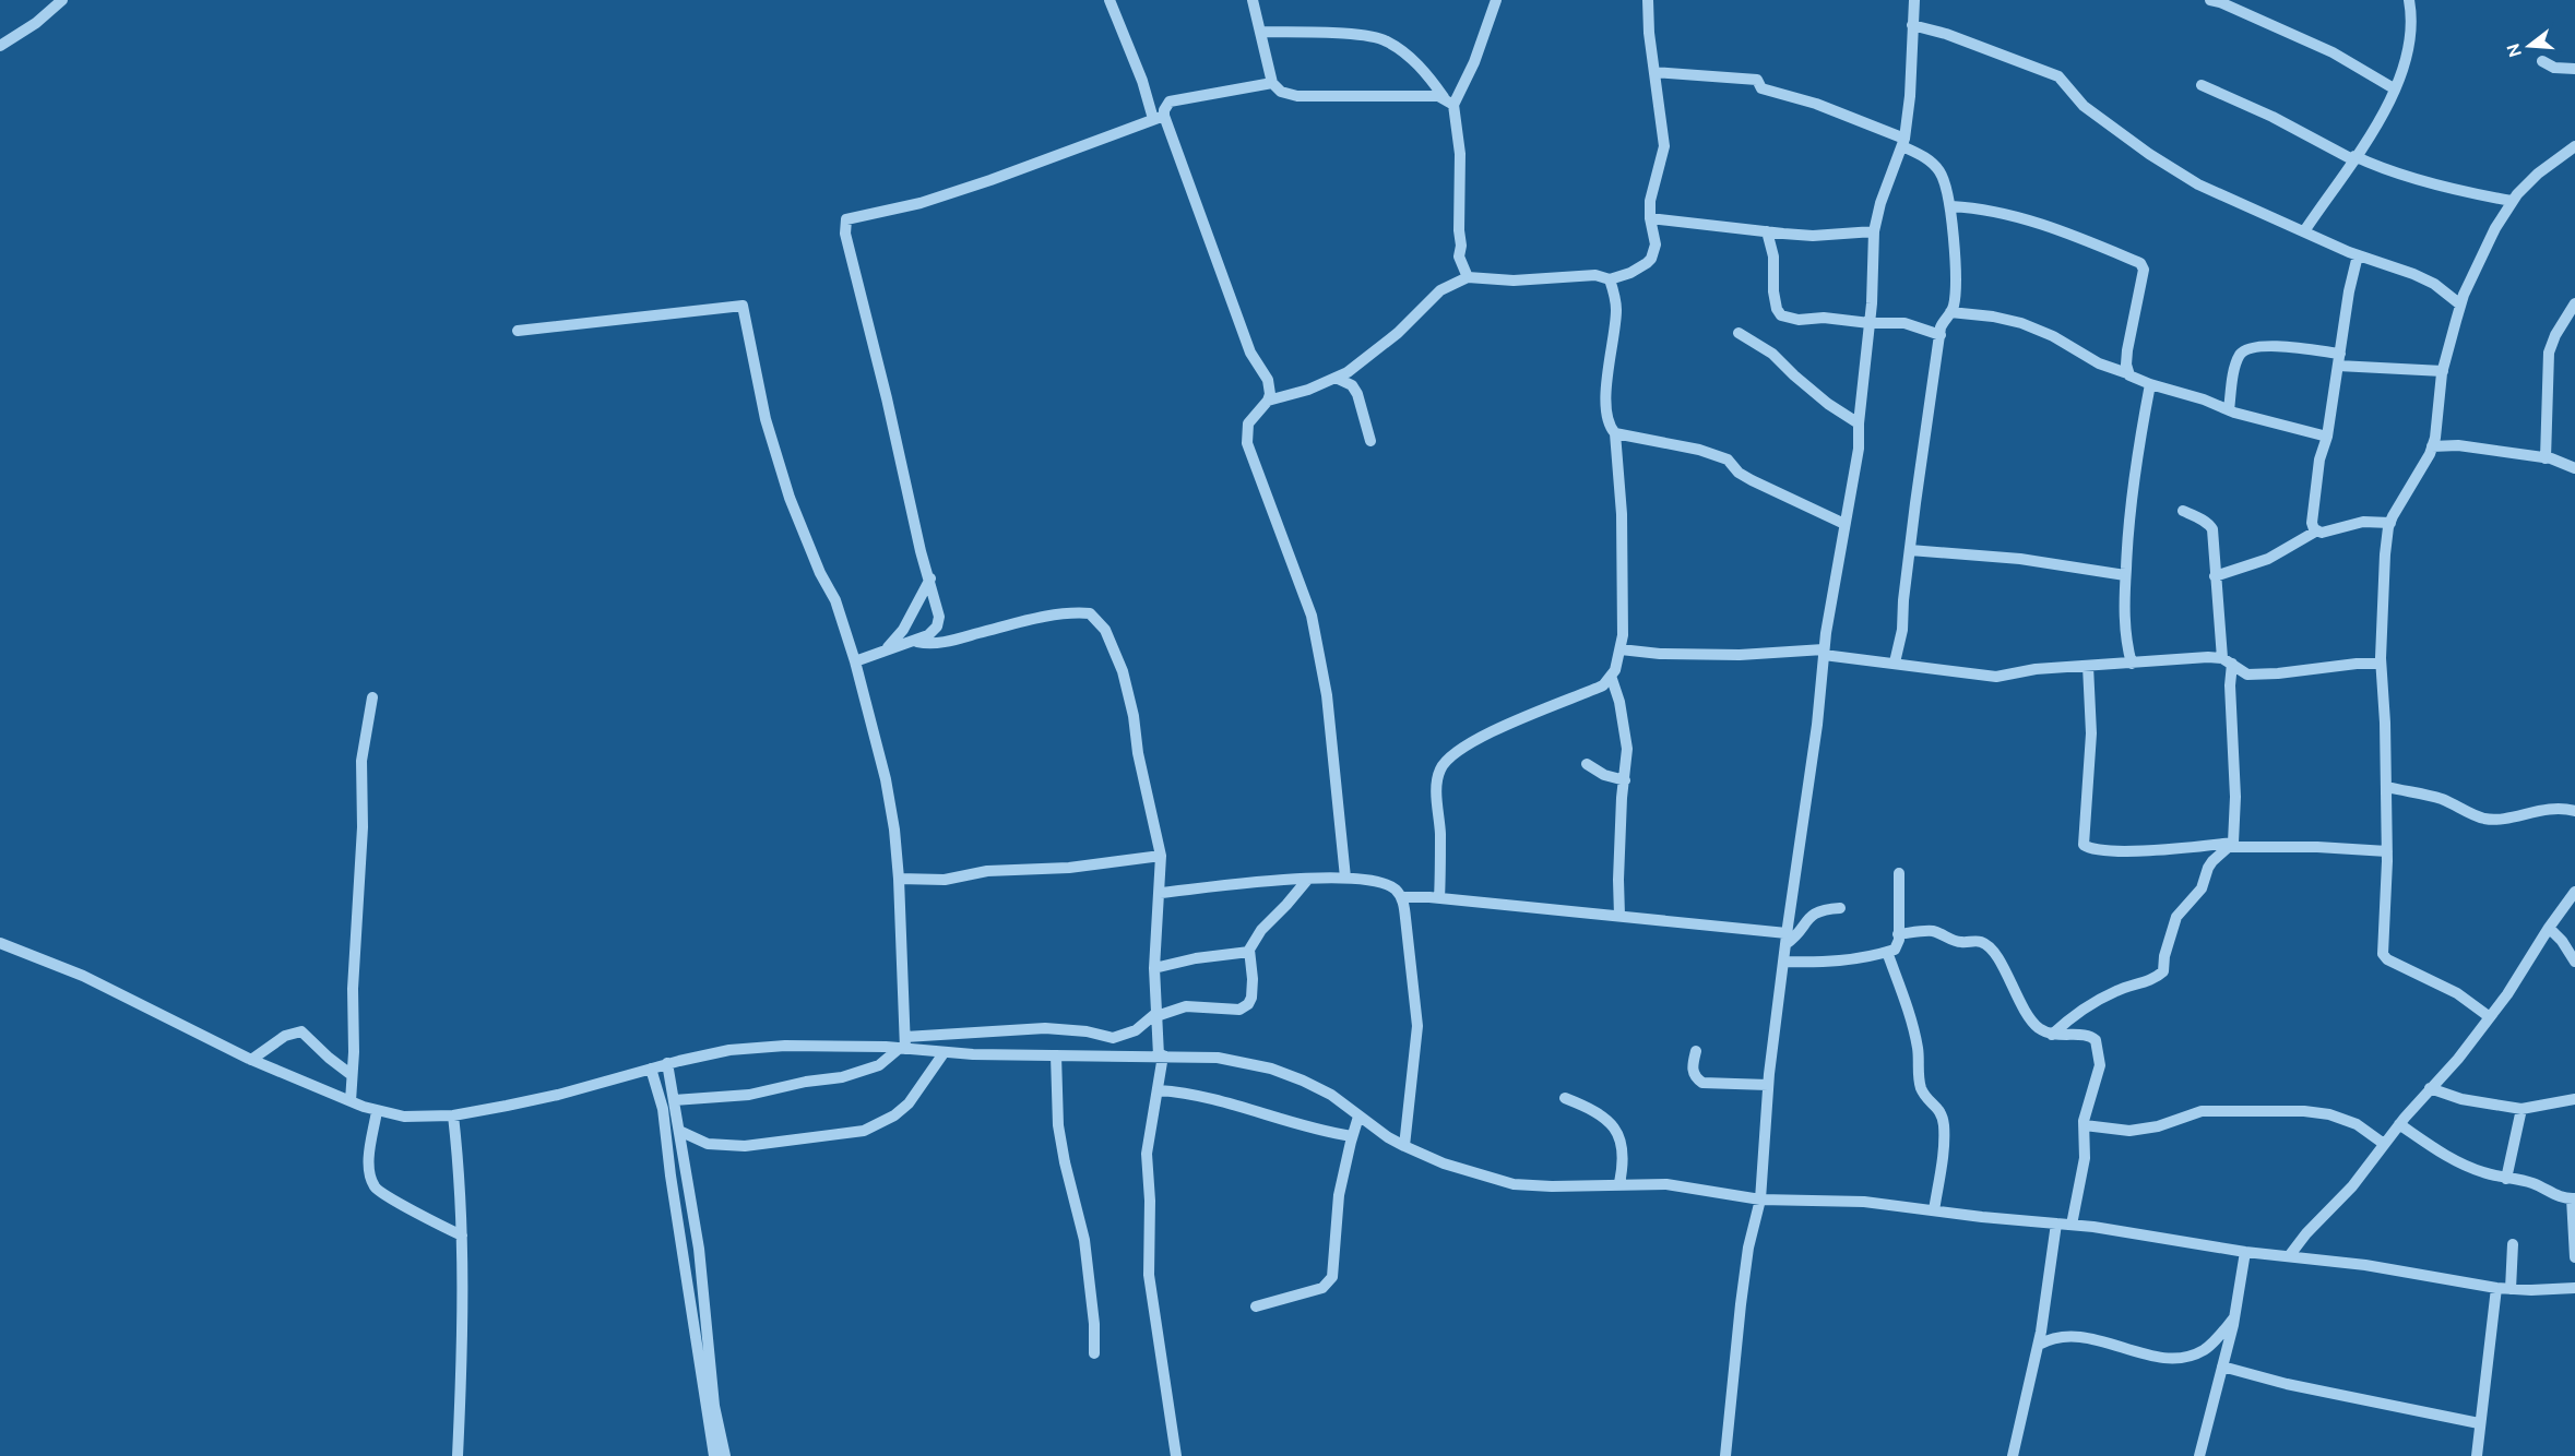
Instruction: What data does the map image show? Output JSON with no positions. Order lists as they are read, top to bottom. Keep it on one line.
{"north":"left"}
